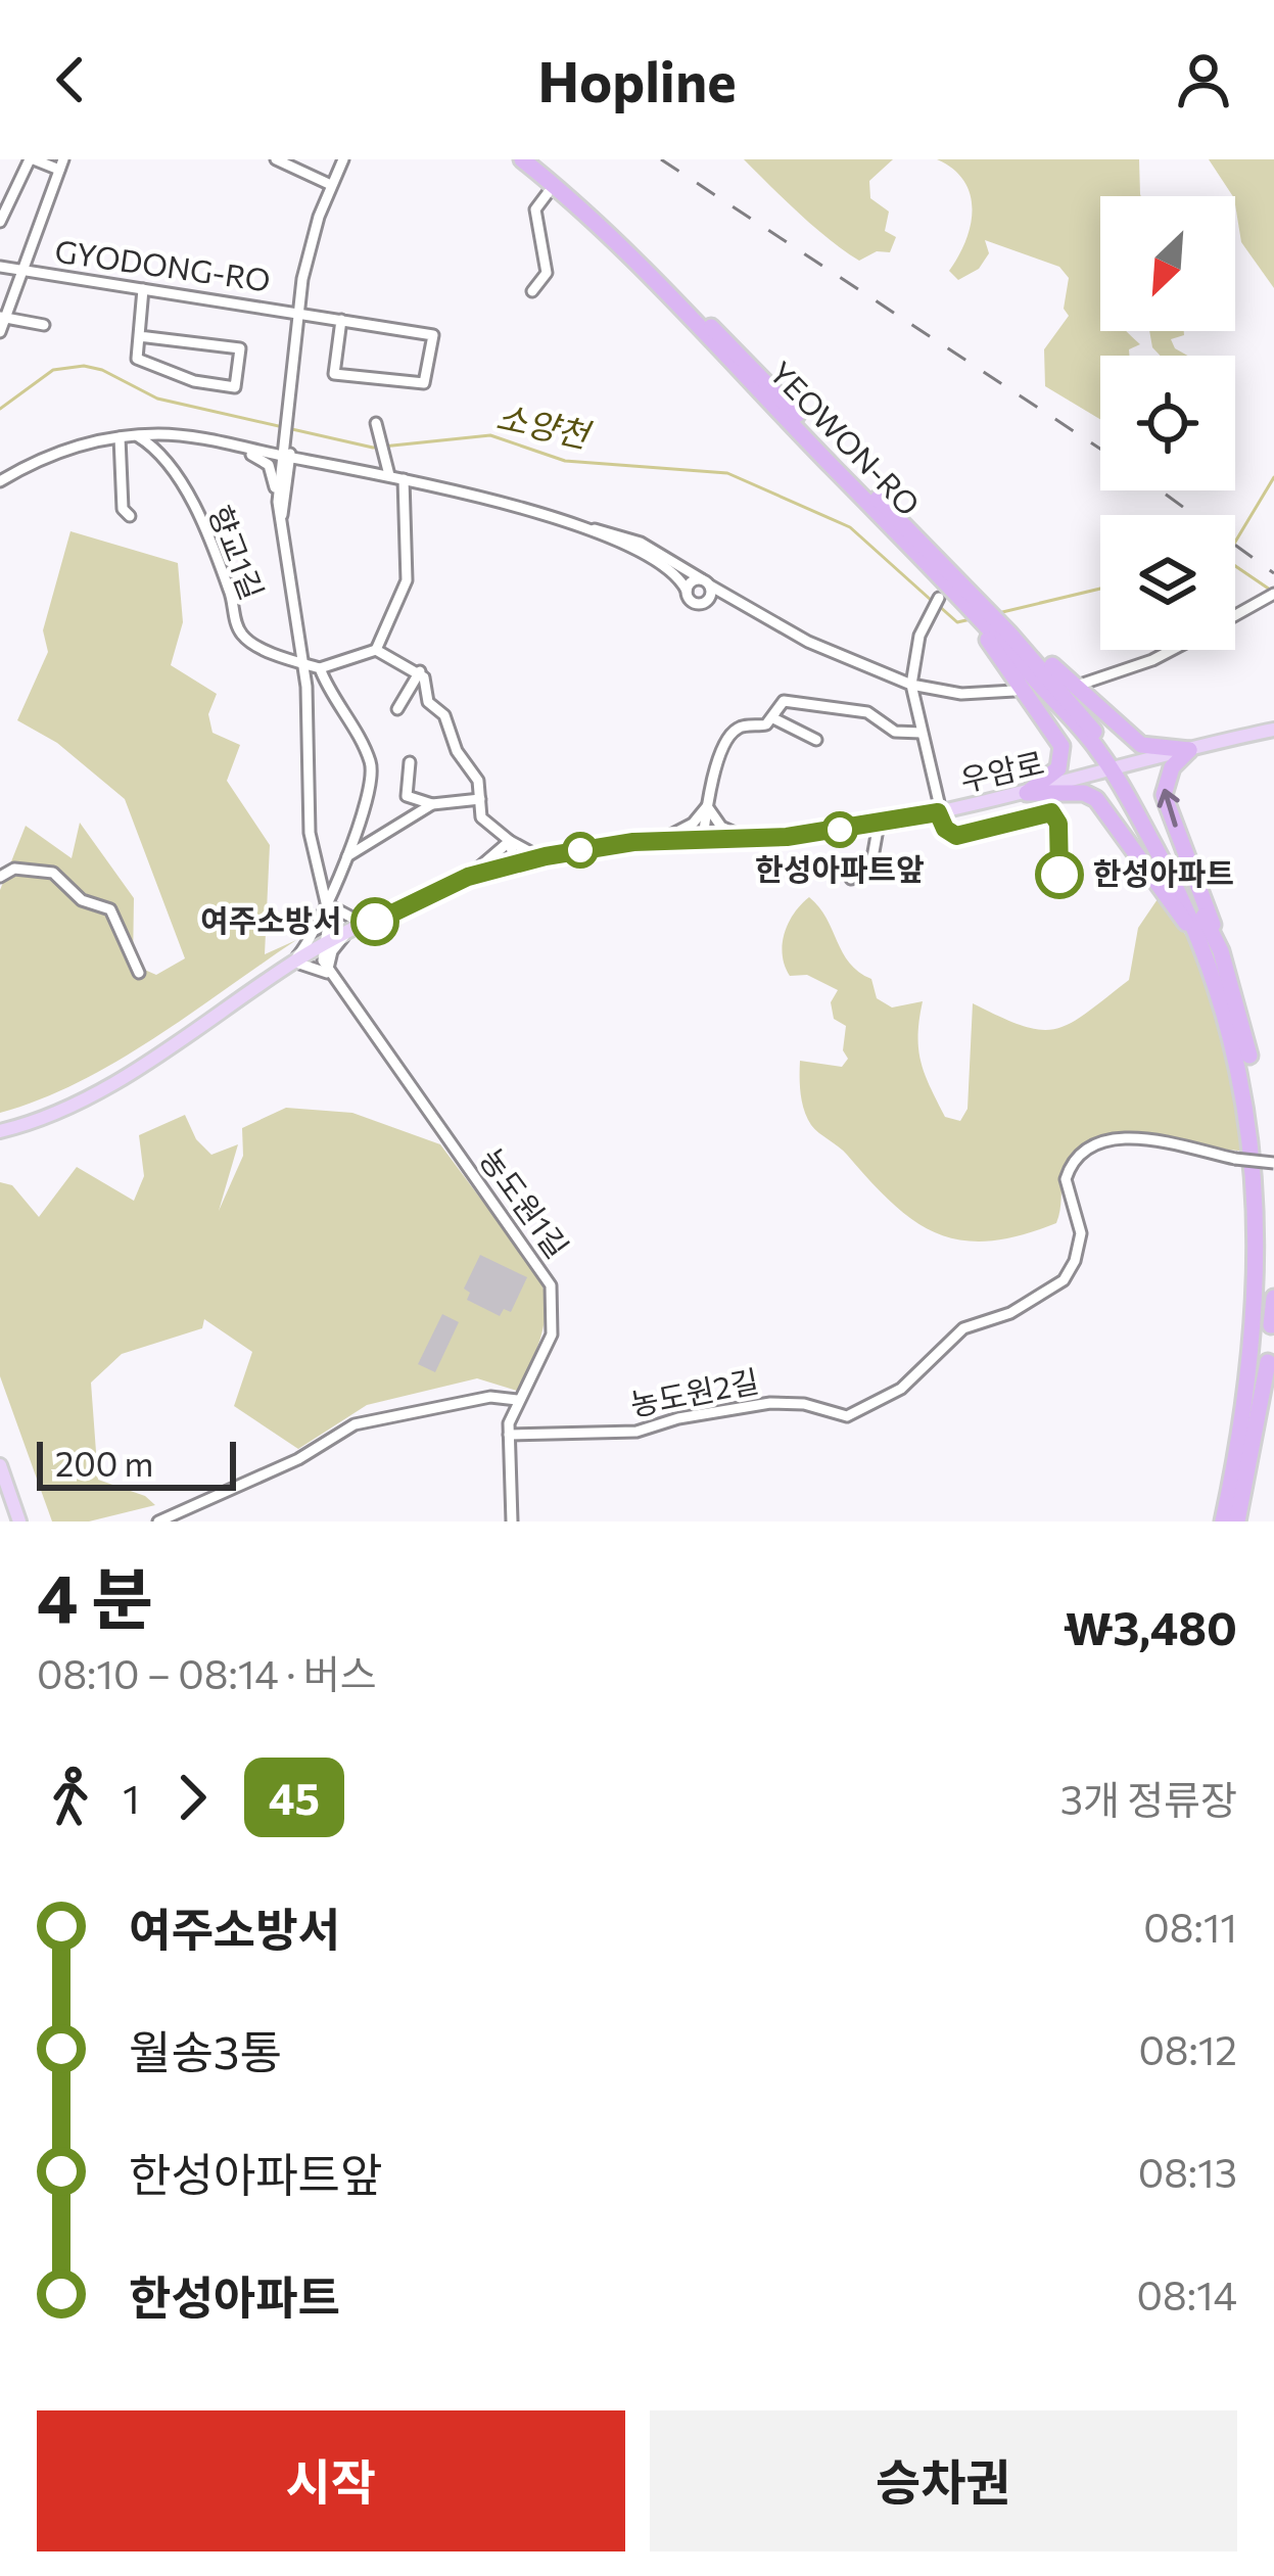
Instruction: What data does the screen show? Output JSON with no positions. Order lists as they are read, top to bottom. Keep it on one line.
{"streets":{"highway":["YEOWON-RO"],"main road":["우암로"],"street":["GYODONG-RO","향교1길","농도원1길","농도원2길"]},"crossings":[["GYODONG-RO","향교1길"],["YEOWON-RO","우암로"],["향교1길","우암로"],["향교1길","농도원1길"],["우암로","농도원1길"],["농도원1길","농도원2길"]],"water":["소양천"],"places":["한성아파트앞","한성아파트","여주소방서"],"lines":["bus line 45"],"scale_bar":"200 m","north":"bottom left","page":{"header":"Hopline","scale":"200 m","heading":["4 분","08:10 – 08:14 · 버스","₩3,480"],"legs":["1","45","3개 정류장"],"list":[{"name":"여주소방서","value":"08:11"},{"name":"월송3통","value":"08:12"},{"name":"한성아파트앞","value":"08:13"},{"name":"한성아파트","value":"08:14"}],"buttons":["시작","승차권"]}}
